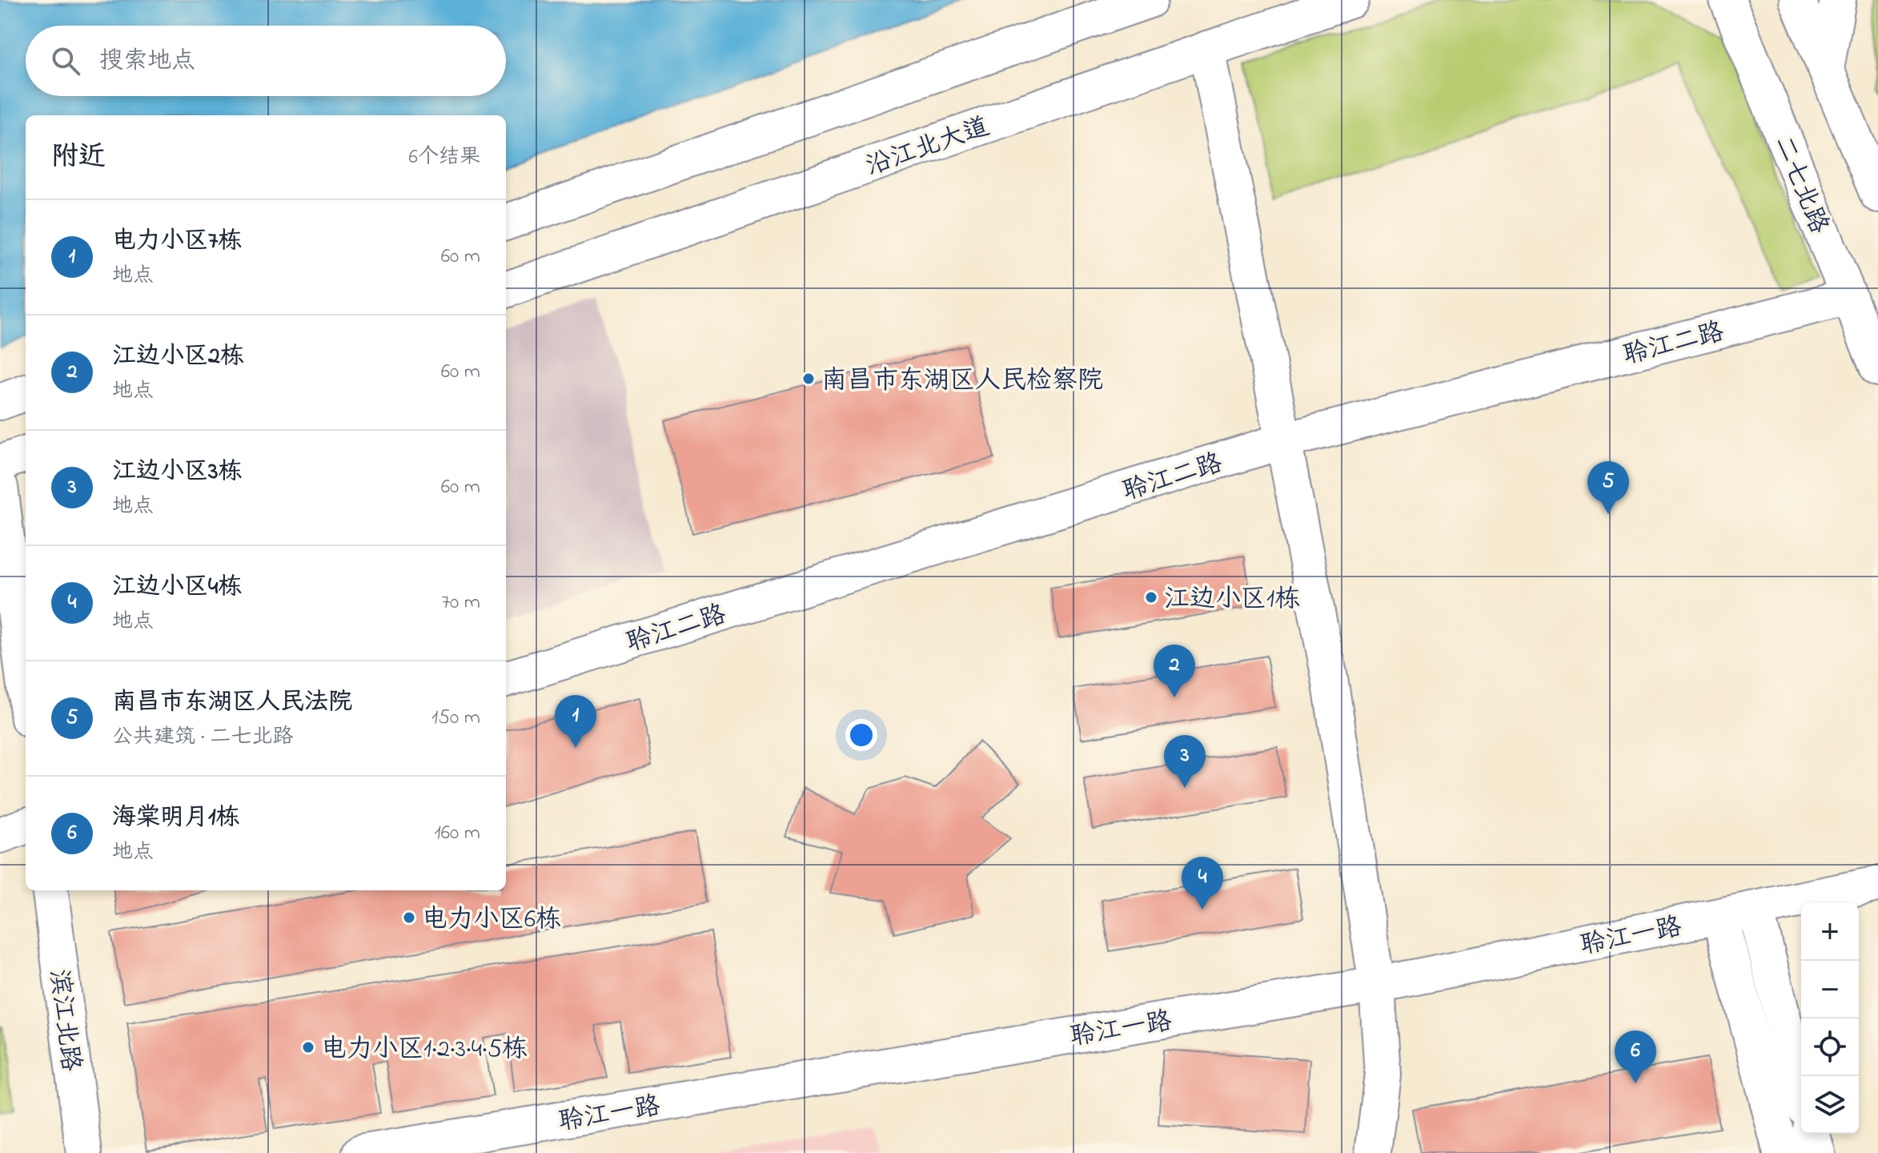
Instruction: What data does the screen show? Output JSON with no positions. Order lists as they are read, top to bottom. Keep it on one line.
{"streets":{"main road":["沿江北大道","二七北路","聆江二路","聆江一路","滨江北路"]},"crossings":[["二七北路","聆江二路"]],"places":["南昌市东湖区人民检察院","江边小区1栋","电力小区6栋","电力小区1·2·3·4·5栋"],"page":{"search":"搜索地点","heading":["附近","6个结果"],"list":[{"mark":"1","name":"电力小区7栋","note":"地点","value":"60 m"},{"mark":"2","name":"江边小区2栋","note":"地点","value":"60 m"},{"mark":"3","name":"江边小区3栋","note":"地点","value":"60 m"},{"mark":"4","name":"江边小区4栋","note":"地点","value":"70 m"},{"mark":"5","name":"南昌市东湖区人民法院","note":"公共建筑 · 二七北路","value":"150 m"},{"mark":"6","name":"海棠明月1栋","note":"地点","value":"160 m"}],"pins":["5","2","1","3","4","6"],"map_buttons":["+","−"]}}
